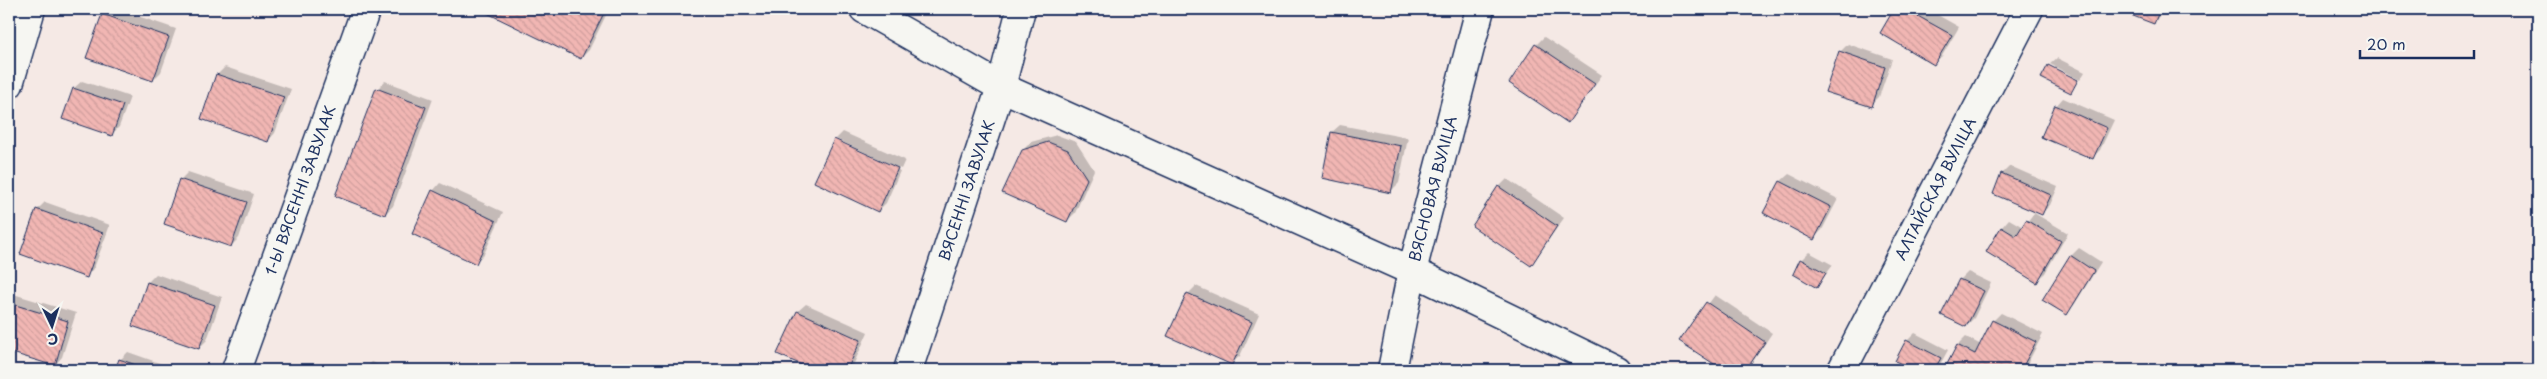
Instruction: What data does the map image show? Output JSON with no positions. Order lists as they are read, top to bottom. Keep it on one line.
{"streets":{"street":["ВЯСНОВАЯ ВУЛІЦА","1-Ы ВЯСЕННІ ЗАВУЛАК","ВЯСЕННІ ЗАВУЛАК","АЛТАЙСКАЯ ВУЛІЦА"]},"scale_bar":"20 m","north":"bottom"}
